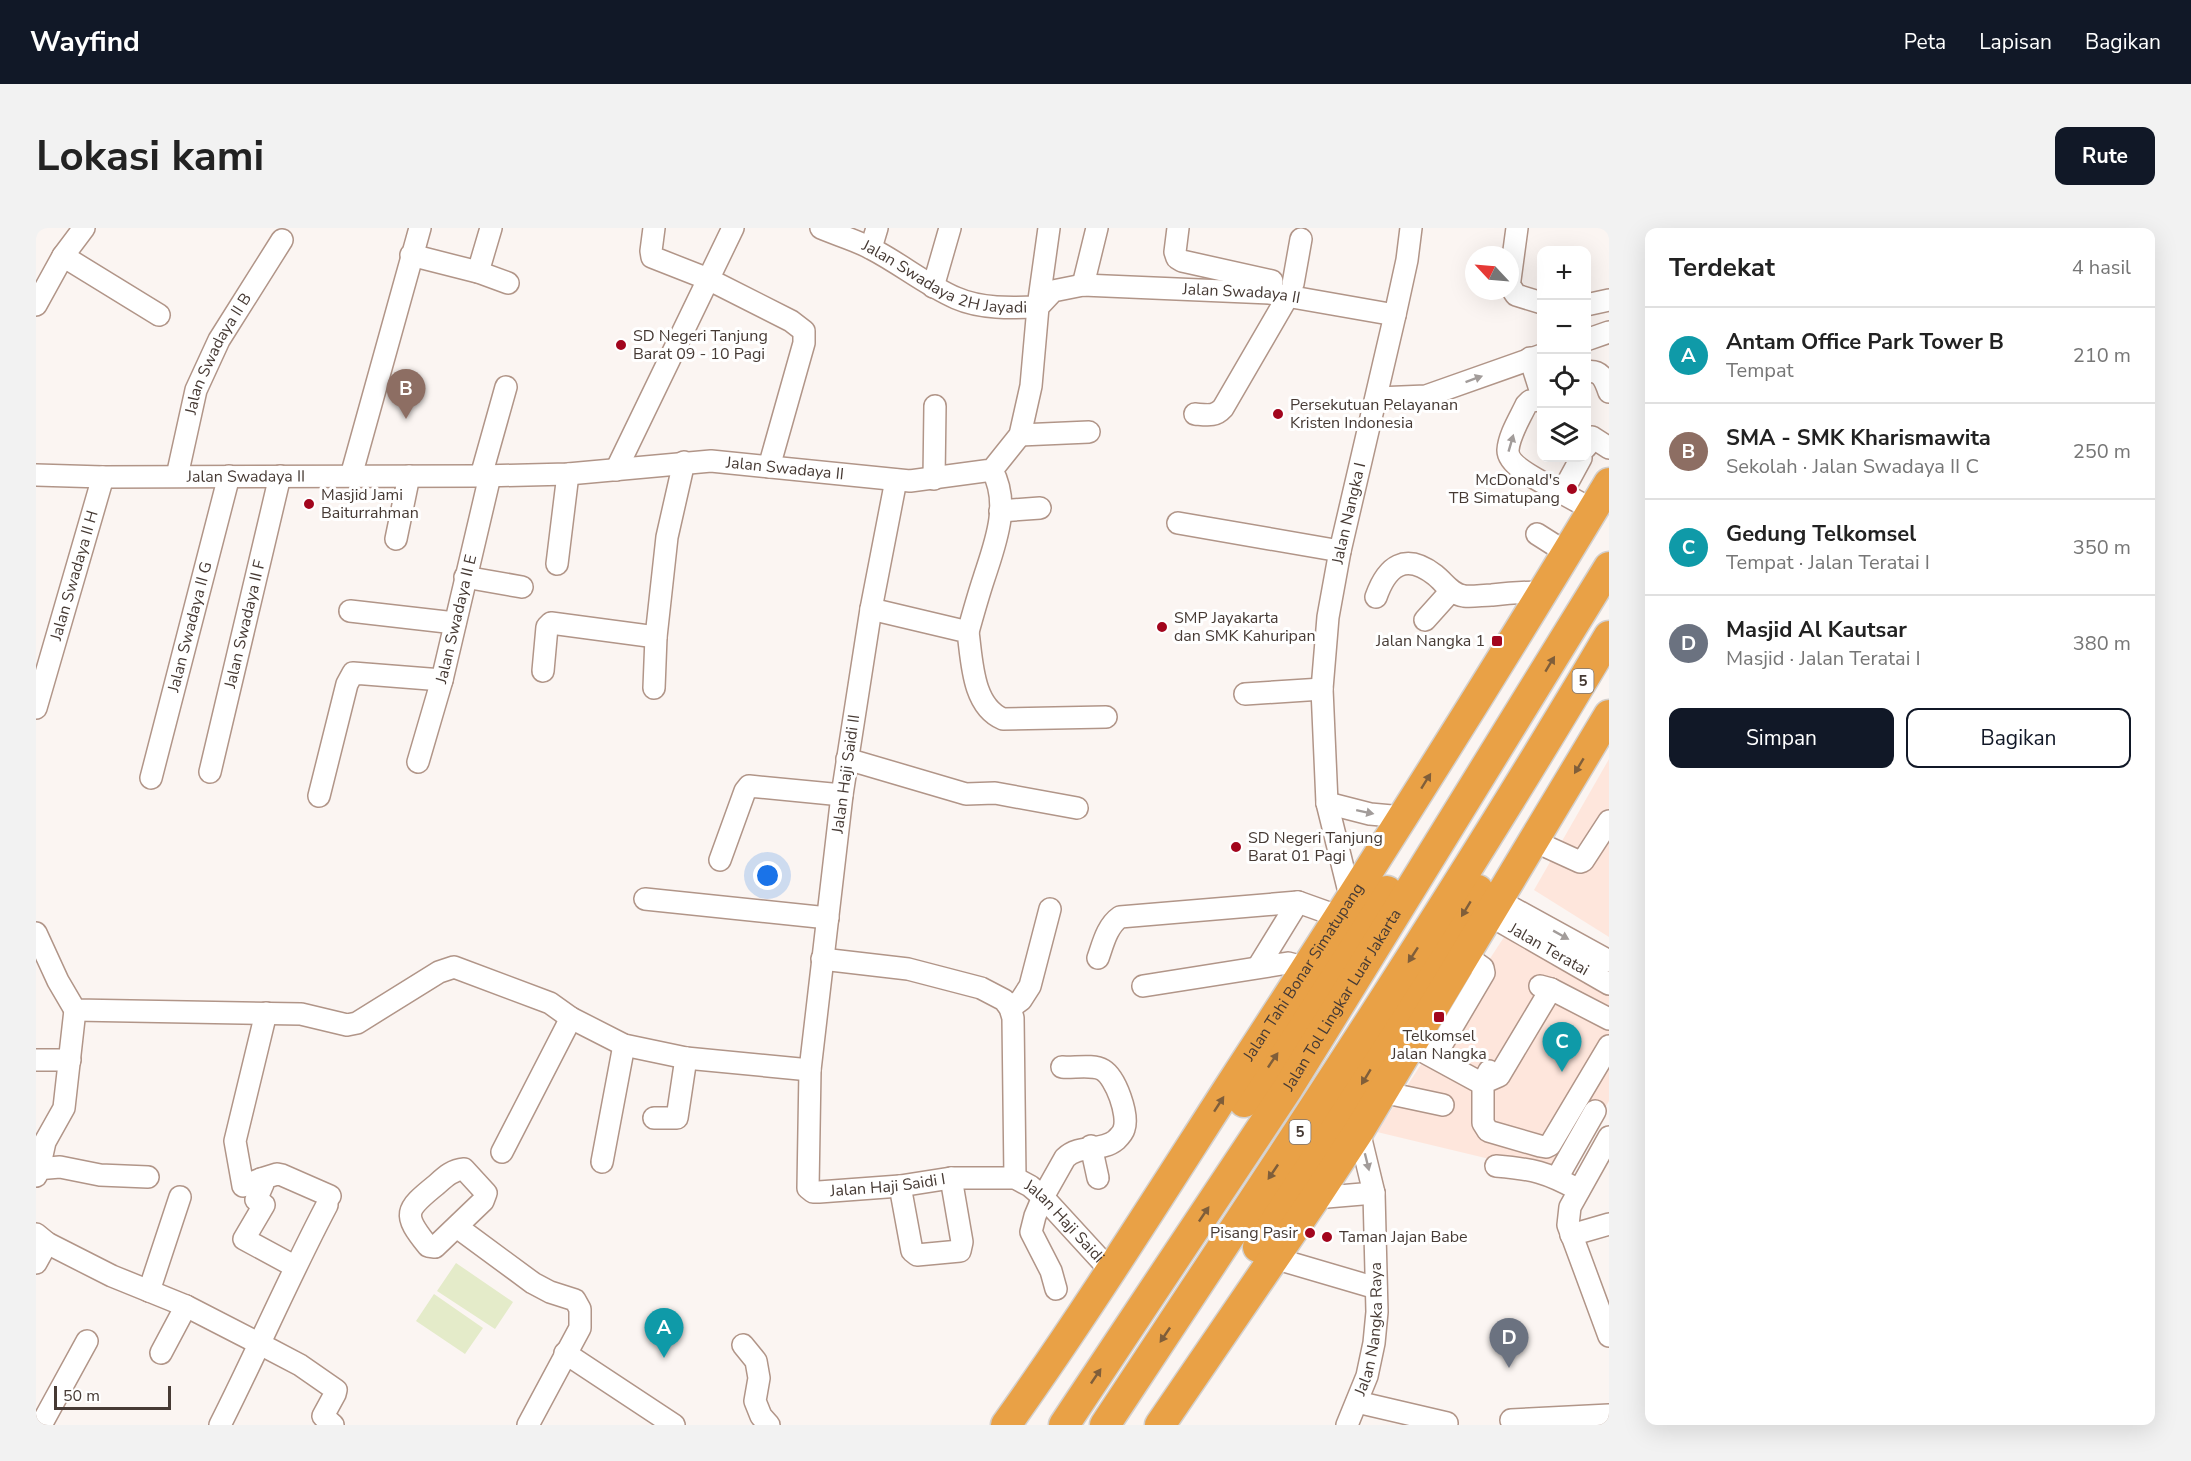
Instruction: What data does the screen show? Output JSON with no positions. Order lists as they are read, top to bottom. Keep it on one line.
{"streets":{"highway":["5","Jalan Tahi Bonar Simatupang","Jalan Tol Lingkar Luar Jakarta"],"street":["Jalan Swadaya 2H Jayadi","Jalan Swadaya II","Jalan Swadaya II B","Jalan Nangka I","Jalan Swadaya II H","Jalan Swadaya II E","Jalan Swadaya II F","Jalan Swadaya II G","Jalan Haji Saidi II","Jalan Teratai","Jalan Haji Saidi I","Jalan Haji Saidi","Jalan Nangka Raya"]},"crossings":[["Jalan Swadaya 2H Jayadi","Jalan Swadaya II"],["Jalan Swadaya II","Jalan Swadaya II B"],["Jalan Swadaya II","Jalan Nangka I"],["Jalan Swadaya II","Jalan Swadaya II H"],["Jalan Swadaya II","Jalan Swadaya II E"],["Jalan Swadaya II","Jalan Swadaya II F"],["Jalan Swadaya II","Jalan Swadaya II G"],["Jalan Swadaya II","Jalan Haji Saidi II"],["Jalan Nangka I","Jalan Tahi Bonar Simatupang"],["Jalan Haji Saidi II","Jalan Haji Saidi I"],["Jalan Tahi Bonar Simatupang","Jalan Haji Saidi"],["Jalan Haji Saidi I","Jalan Haji Saidi"]],"places":{"other":["SD Negeri Tanjung Barat 09 - 10 Pagi","Persekutuan Pelayanan Kristen Indonesia","McDonald's TB Simatupang","Masjid Jami Baiturrahman","SMP Jayakarta dan SMK Kahuripan","SD Negeri Tanjung Barat 01 Pagi","Pisang Pasir","Taman Jajan Babe"],"transit":["Jalan Nangka 1","Telkomsel Jalan Nangka"]},"scale_bar":"50 m","north":"top left","page":{"header":"Wayfind","nav":["Peta","Lapisan","Bagikan"],"buttons":["Rute",["Simpan","Bagikan"]],"title":"Lokasi kami","heading":["Terdekat","4 hasil"],"map_buttons":["+","−"],"list":[{"mark":"A","name":"Antam Office Park Tower B","note":"Tempat","value":"210 m"},{"mark":"B","name":"SMA - SMK Kharismawita","note":"Sekolah · Jalan Swadaya II C","value":"250 m"},{"mark":"C","name":"Gedung Telkomsel","note":"Tempat · Jalan Teratai I","value":"350 m"},{"mark":"D","name":"Masjid Al Kautsar","note":"Masjid · Jalan Teratai I","value":"380 m"}],"pins":["B","C","A","D"],"scale":"50 m"}}
